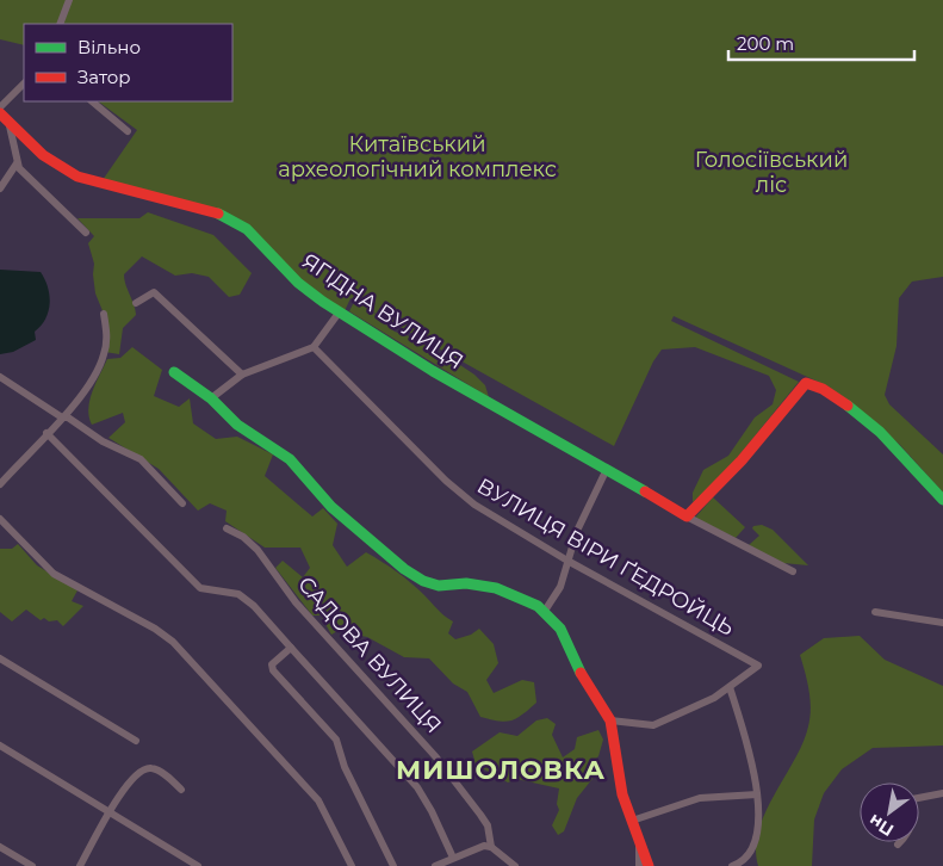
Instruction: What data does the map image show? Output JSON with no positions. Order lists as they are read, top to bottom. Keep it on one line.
{"streets":{"street":["ЯГІДНА ВУЛИЦЯ","ВУЛИЦЯ ВІРИ ҐЕДРОЙЦЬ","САДОВА ВУЛИЦЯ"]},"districts":["МИШОЛОВКА"],"parks":["Китаївський археологічний комплекс","Голосіївський ліс"],"legend":["Вільно","Затор"],"scale_bar":"200 m","north":"bottom left"}
